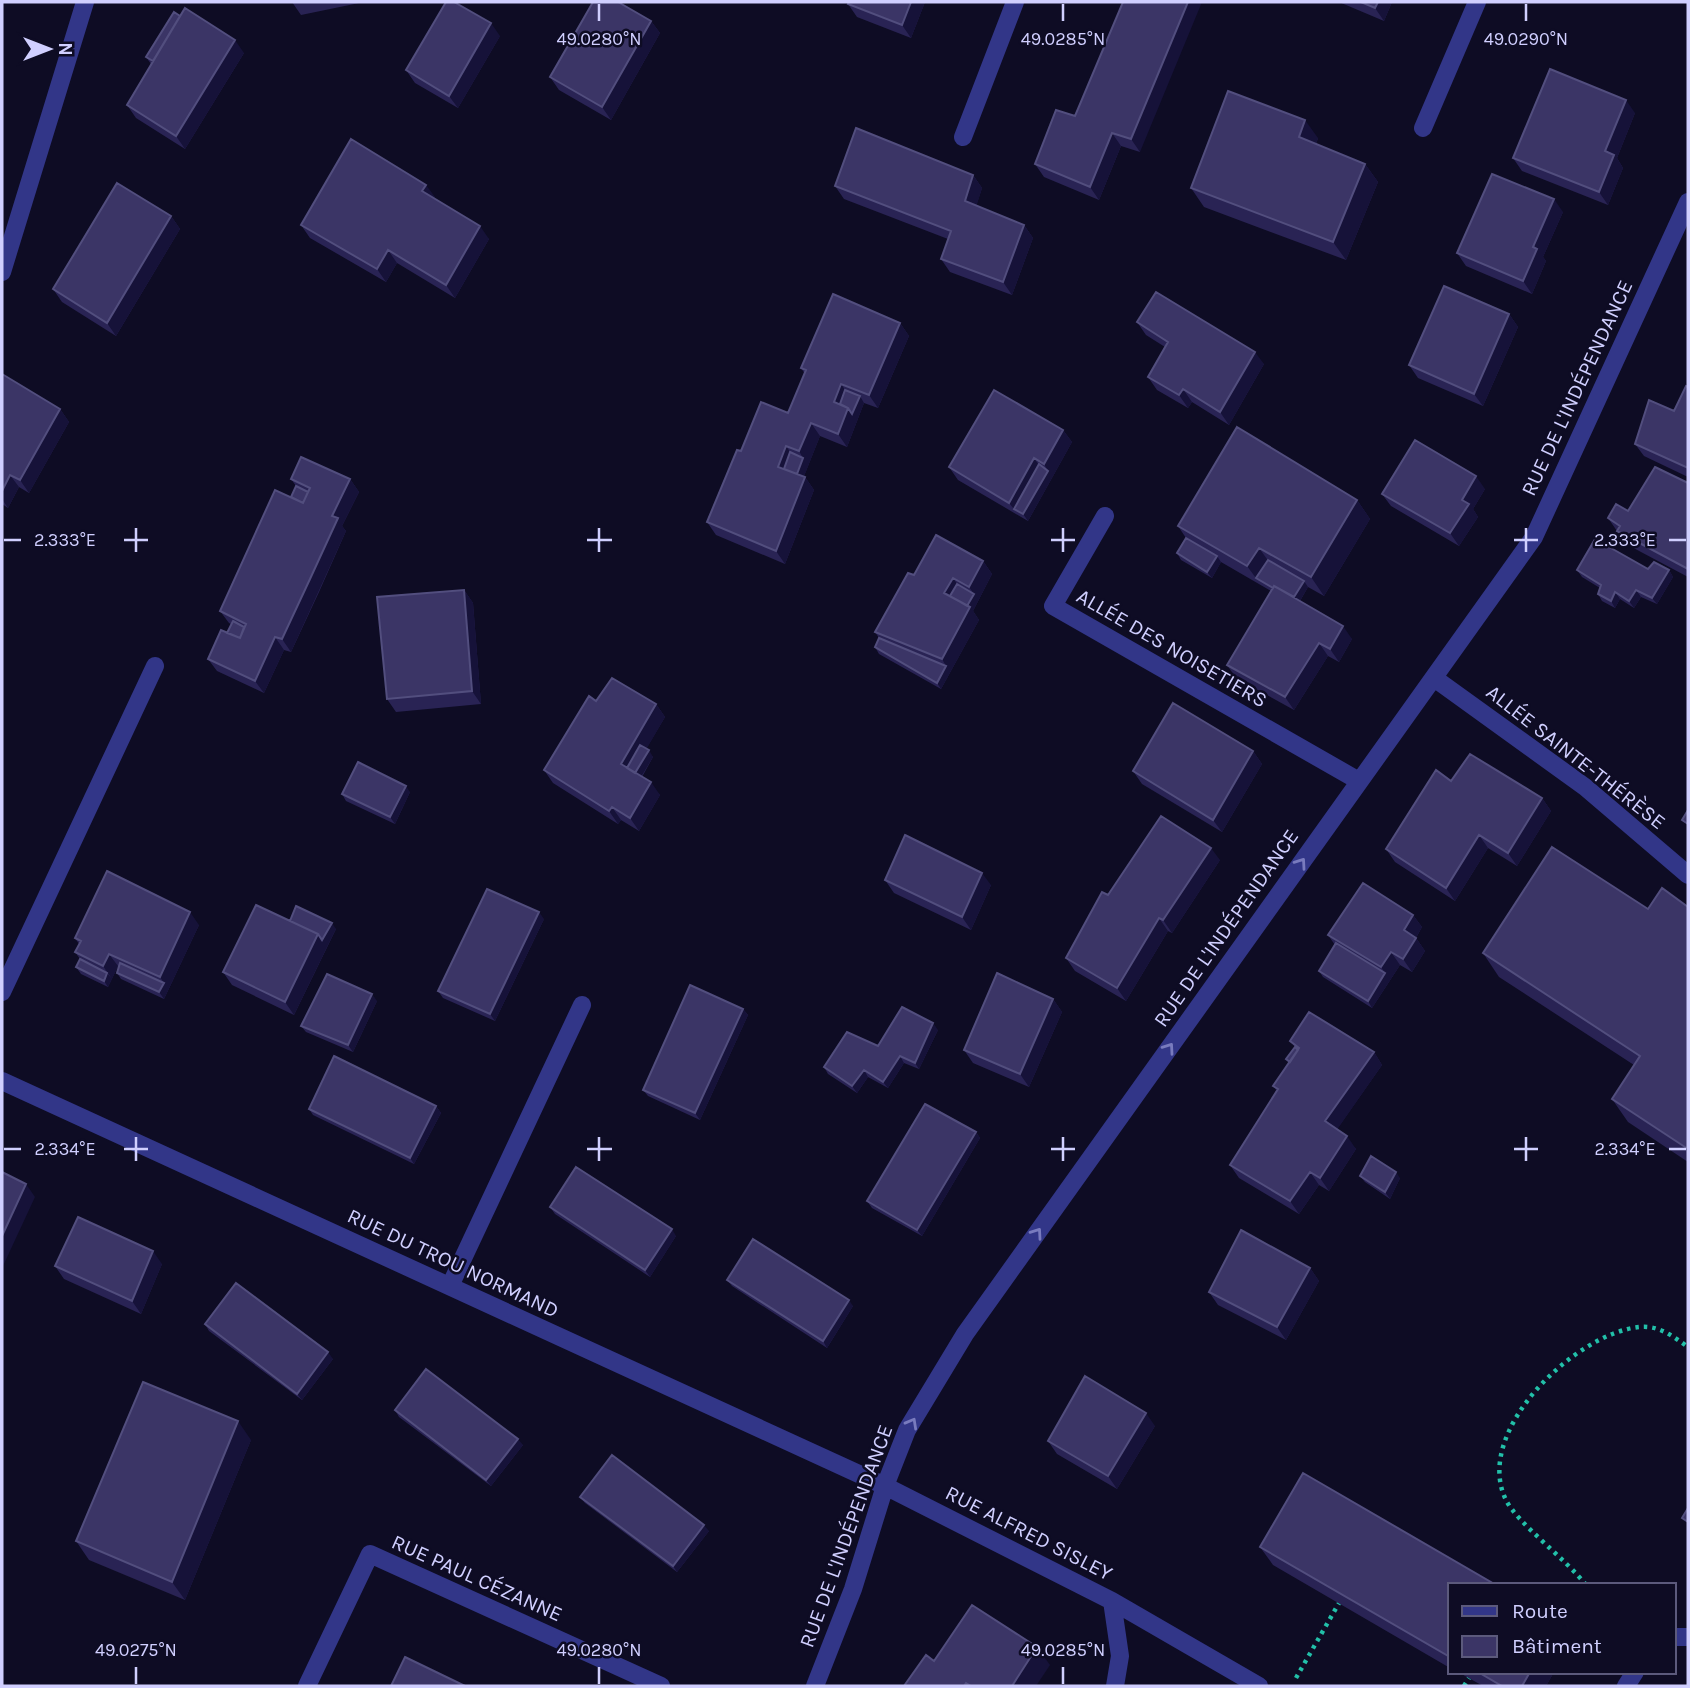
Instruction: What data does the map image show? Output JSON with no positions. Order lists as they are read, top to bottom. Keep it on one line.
{"streets":{"street":["RUE DE L'INDÉPENDANCE","ALLÉE DES NOISETIERS","ALLÉE SAINTE-THÉRÈSE","RUE DU TROU NORMAND","RUE ALFRED SISLEY","RUE PAUL CÉZANNE"]},"crossings":[["RUE DE L'INDÉPENDANCE","ALLÉE DES NOISETIERS"],["RUE DE L'INDÉPENDANCE","ALLÉE SAINTE-THÉRÈSE"],["RUE DE L'INDÉPENDANCE","RUE DU TROU NORMAND"],["RUE DE L'INDÉPENDANCE","RUE ALFRED SISLEY"],["RUE DU TROU NORMAND","RUE ALFRED SISLEY"]],"one_way":["RUE DE L'INDÉPENDANCE"],"legend":["Route","Bâtiment"],"north":"right","coordinates":["49.0280°N","49.0285°N","49.0290°N","2.333°E","2.334°E","49.0275°N"]}
